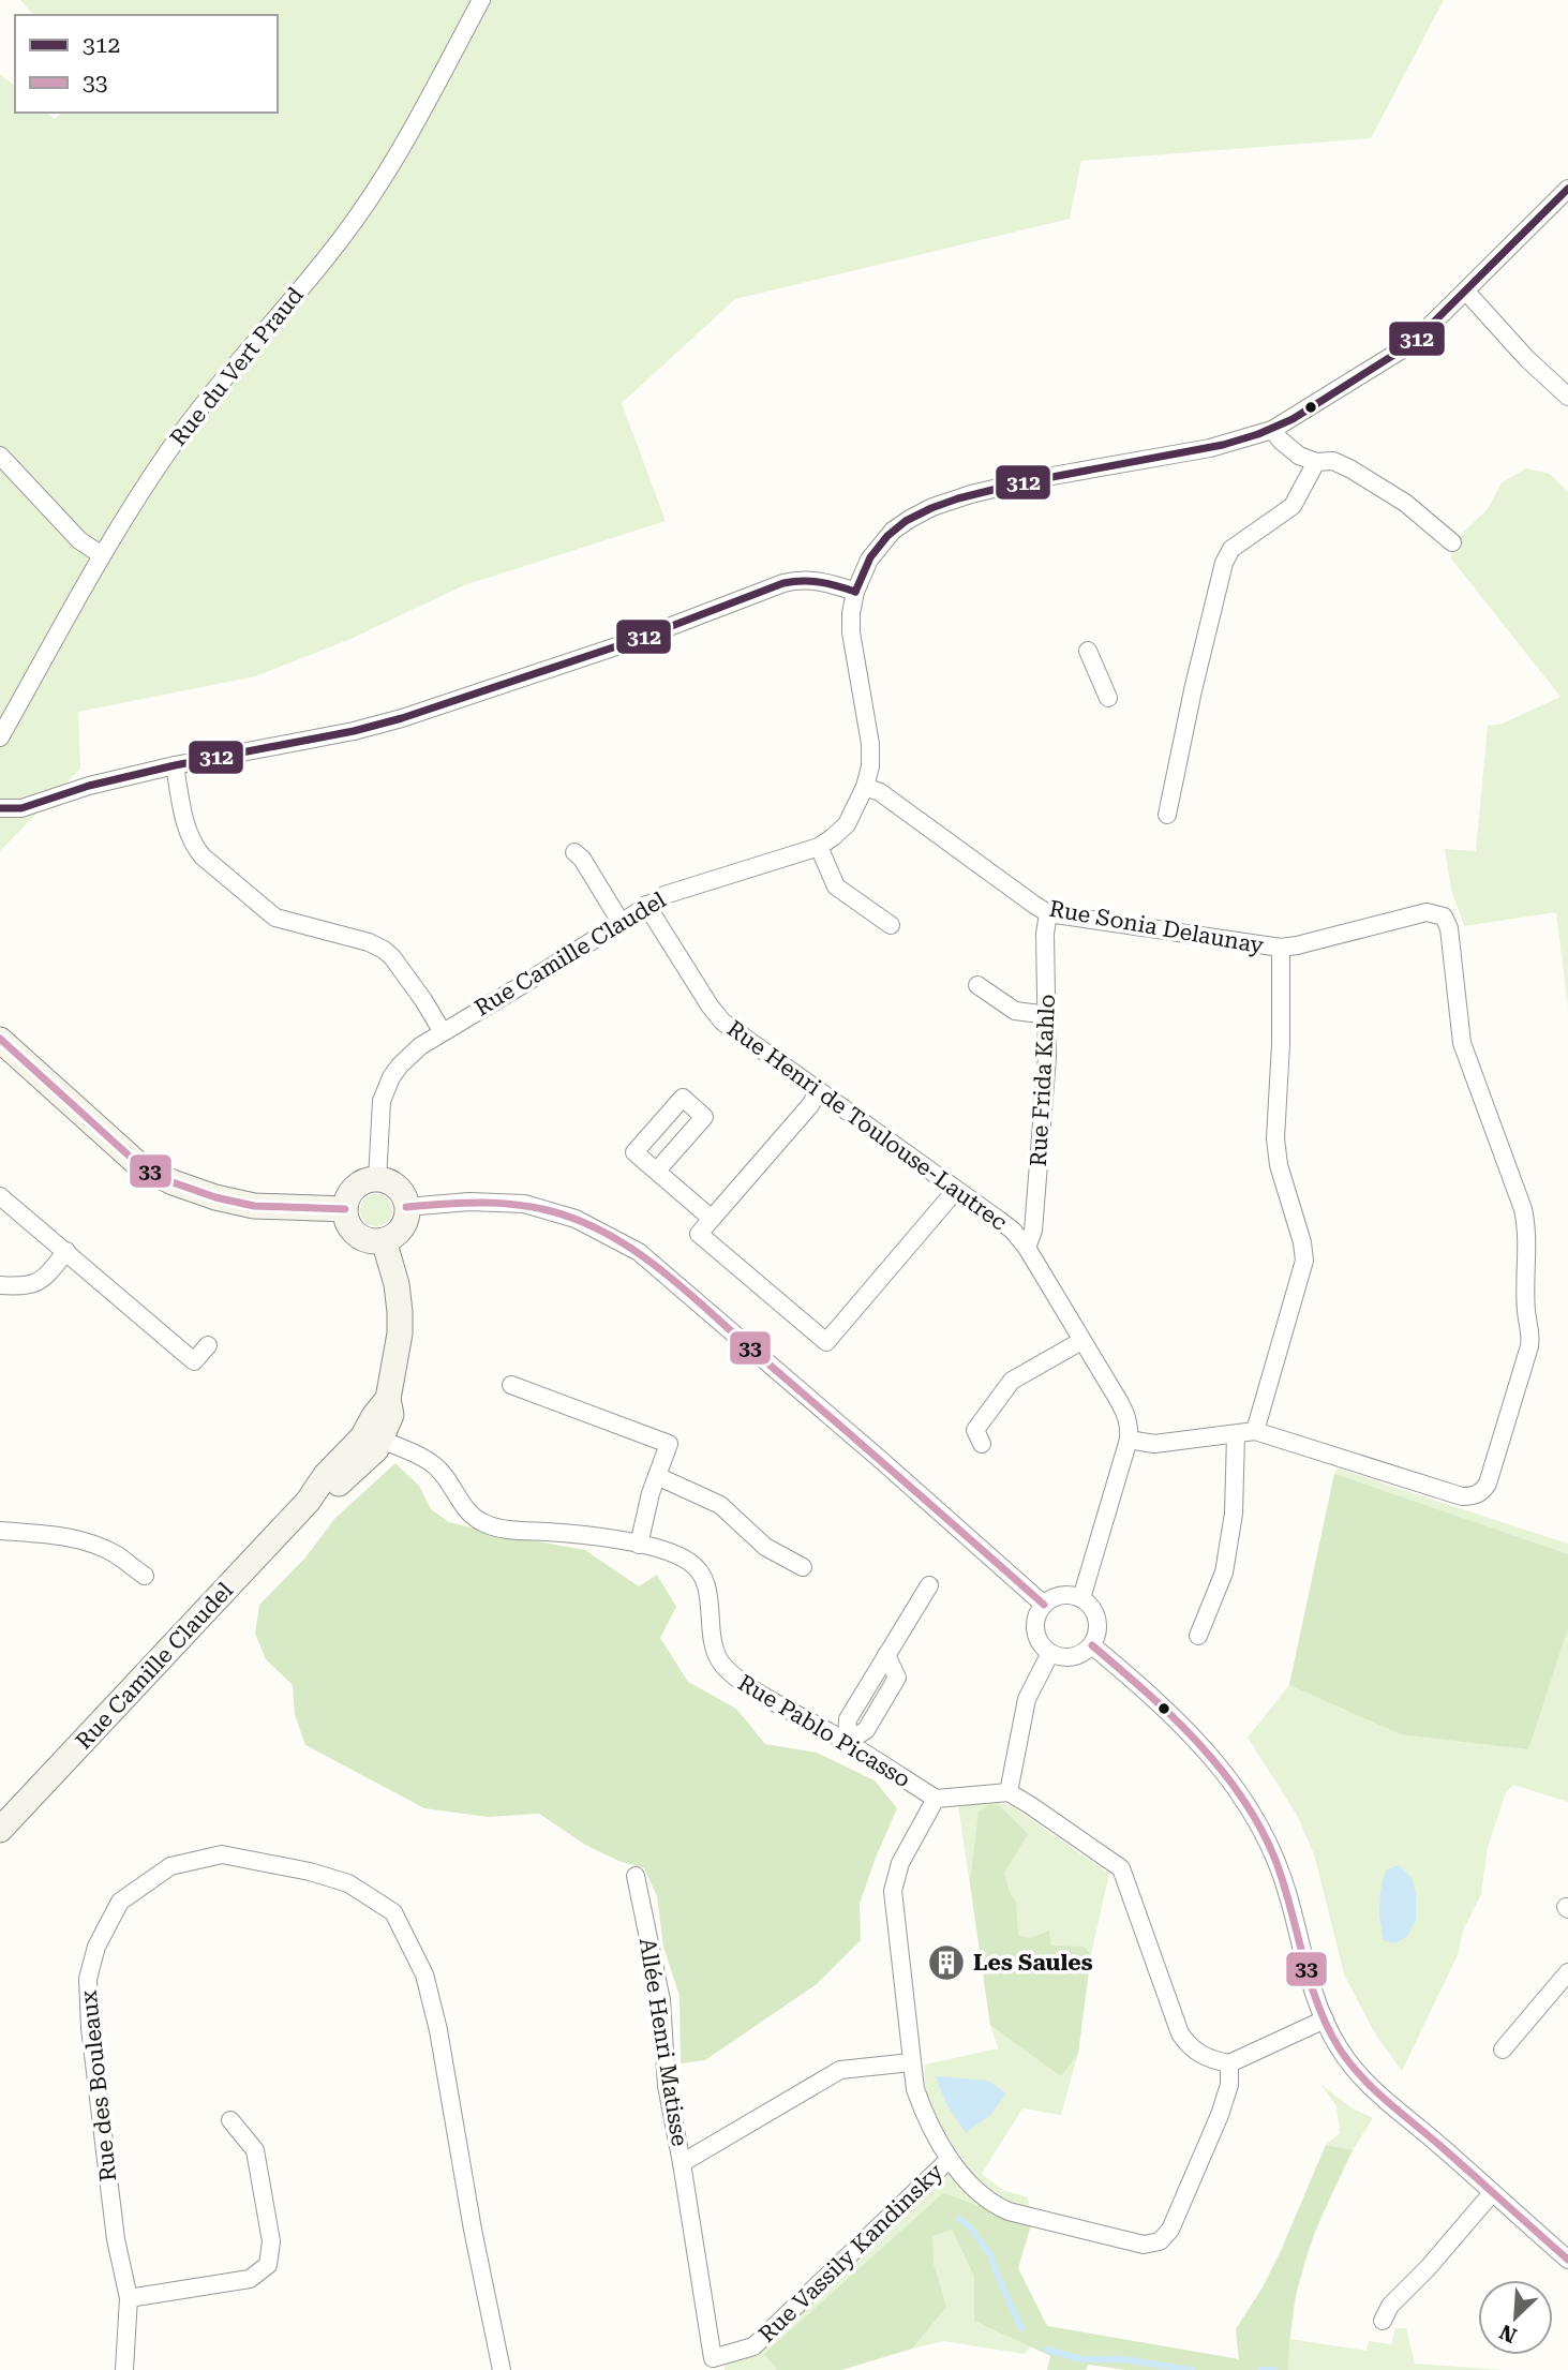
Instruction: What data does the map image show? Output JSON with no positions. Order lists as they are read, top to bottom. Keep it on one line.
{"streets":{"street":["Rue du Vert Praud","Rue Sonia Delaunay","Rue Camille Claudel","Rue Frida Kahlo","Rue Henri de Toulouse-Lautrec","Rue Pablo Picasso","Allée Henri Matisse","Rue des Bouleaux","Rue Vassily Kandinsky"]},"crossings":[["Rue Sonia Delaunay","Rue Camille Claudel"],["Rue Sonia Delaunay","Rue Frida Kahlo"],["Rue Camille Claudel","Rue Henri de Toulouse-Lautrec"],["Rue Camille Claudel","Rue Pablo Picasso"],["Rue Frida Kahlo","Rue Henri de Toulouse-Lautrec"],["Allée Henri Matisse","Rue Vassily Kandinsky"]],"places":{"building":["Les Saules"]},"lines":["transit line 312","transit line 33"],"legend":["312","33"],"north":"bottom left"}
